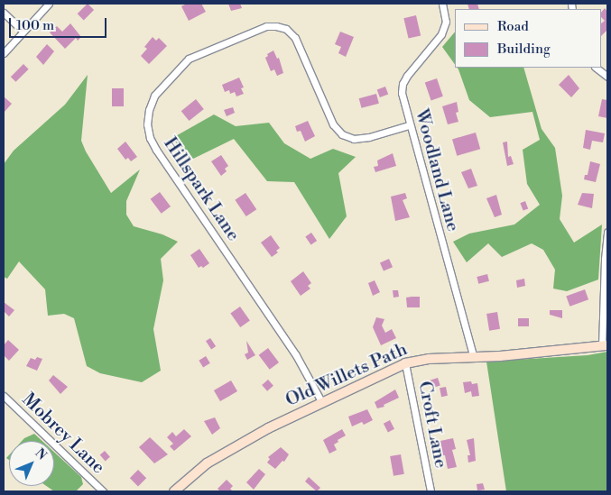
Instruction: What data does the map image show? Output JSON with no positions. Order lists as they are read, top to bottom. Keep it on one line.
{"streets":{"main road":["Old Willets Path"],"street":["Woodland Lane","Hillspark Lane","Croft Lane","Mobrey Lane"]},"crossings":[["Woodland Lane","Hillspark Lane"],["Woodland Lane","Old Willets Path"],["Hillspark Lane","Old Willets Path"],["Old Willets Path","Croft Lane"]],"legend":["Road","Building"],"scale_bar":"100 m","north":"top right"}
